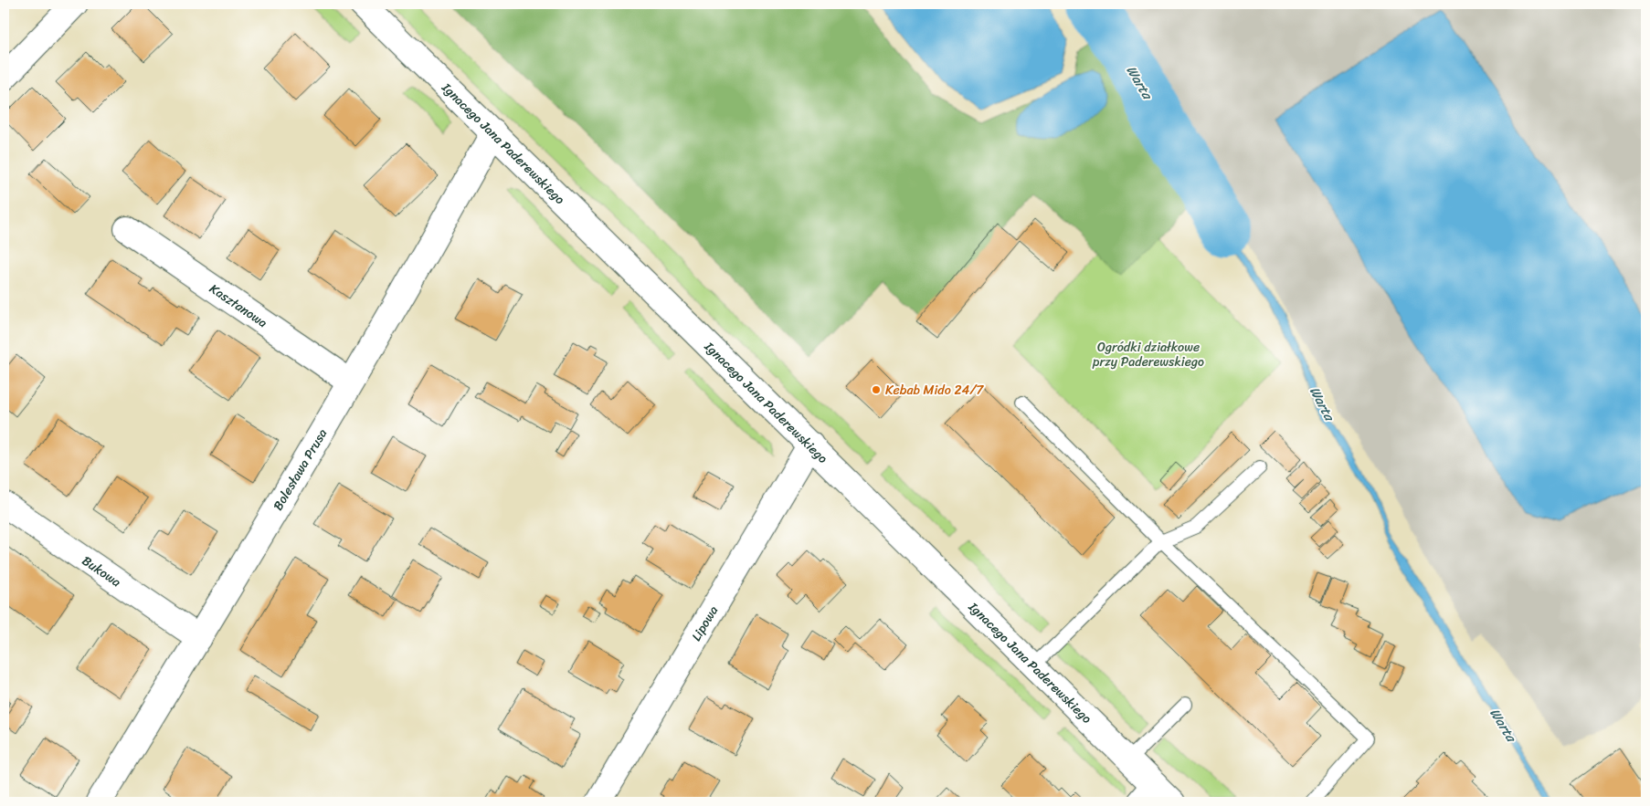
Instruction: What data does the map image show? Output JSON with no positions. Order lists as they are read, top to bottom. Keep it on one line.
{"streets":{"street":["Ignacego Jana Paderewskiego","Kasztanowa","Bolesława Prusa","Bukowa","Lipowa"]},"crossings":[["Ignacego Jana Paderewskiego","Bolesława Prusa"],["Ignacego Jana Paderewskiego","Lipowa"],["Kasztanowa","Bolesława Prusa"],["Bolesława Prusa","Bukowa"]],"water":["Warta"],"parks":["Ogródki działkowe przy Paderewskiego"],"places":["Kebab Mido 24/7"]}
